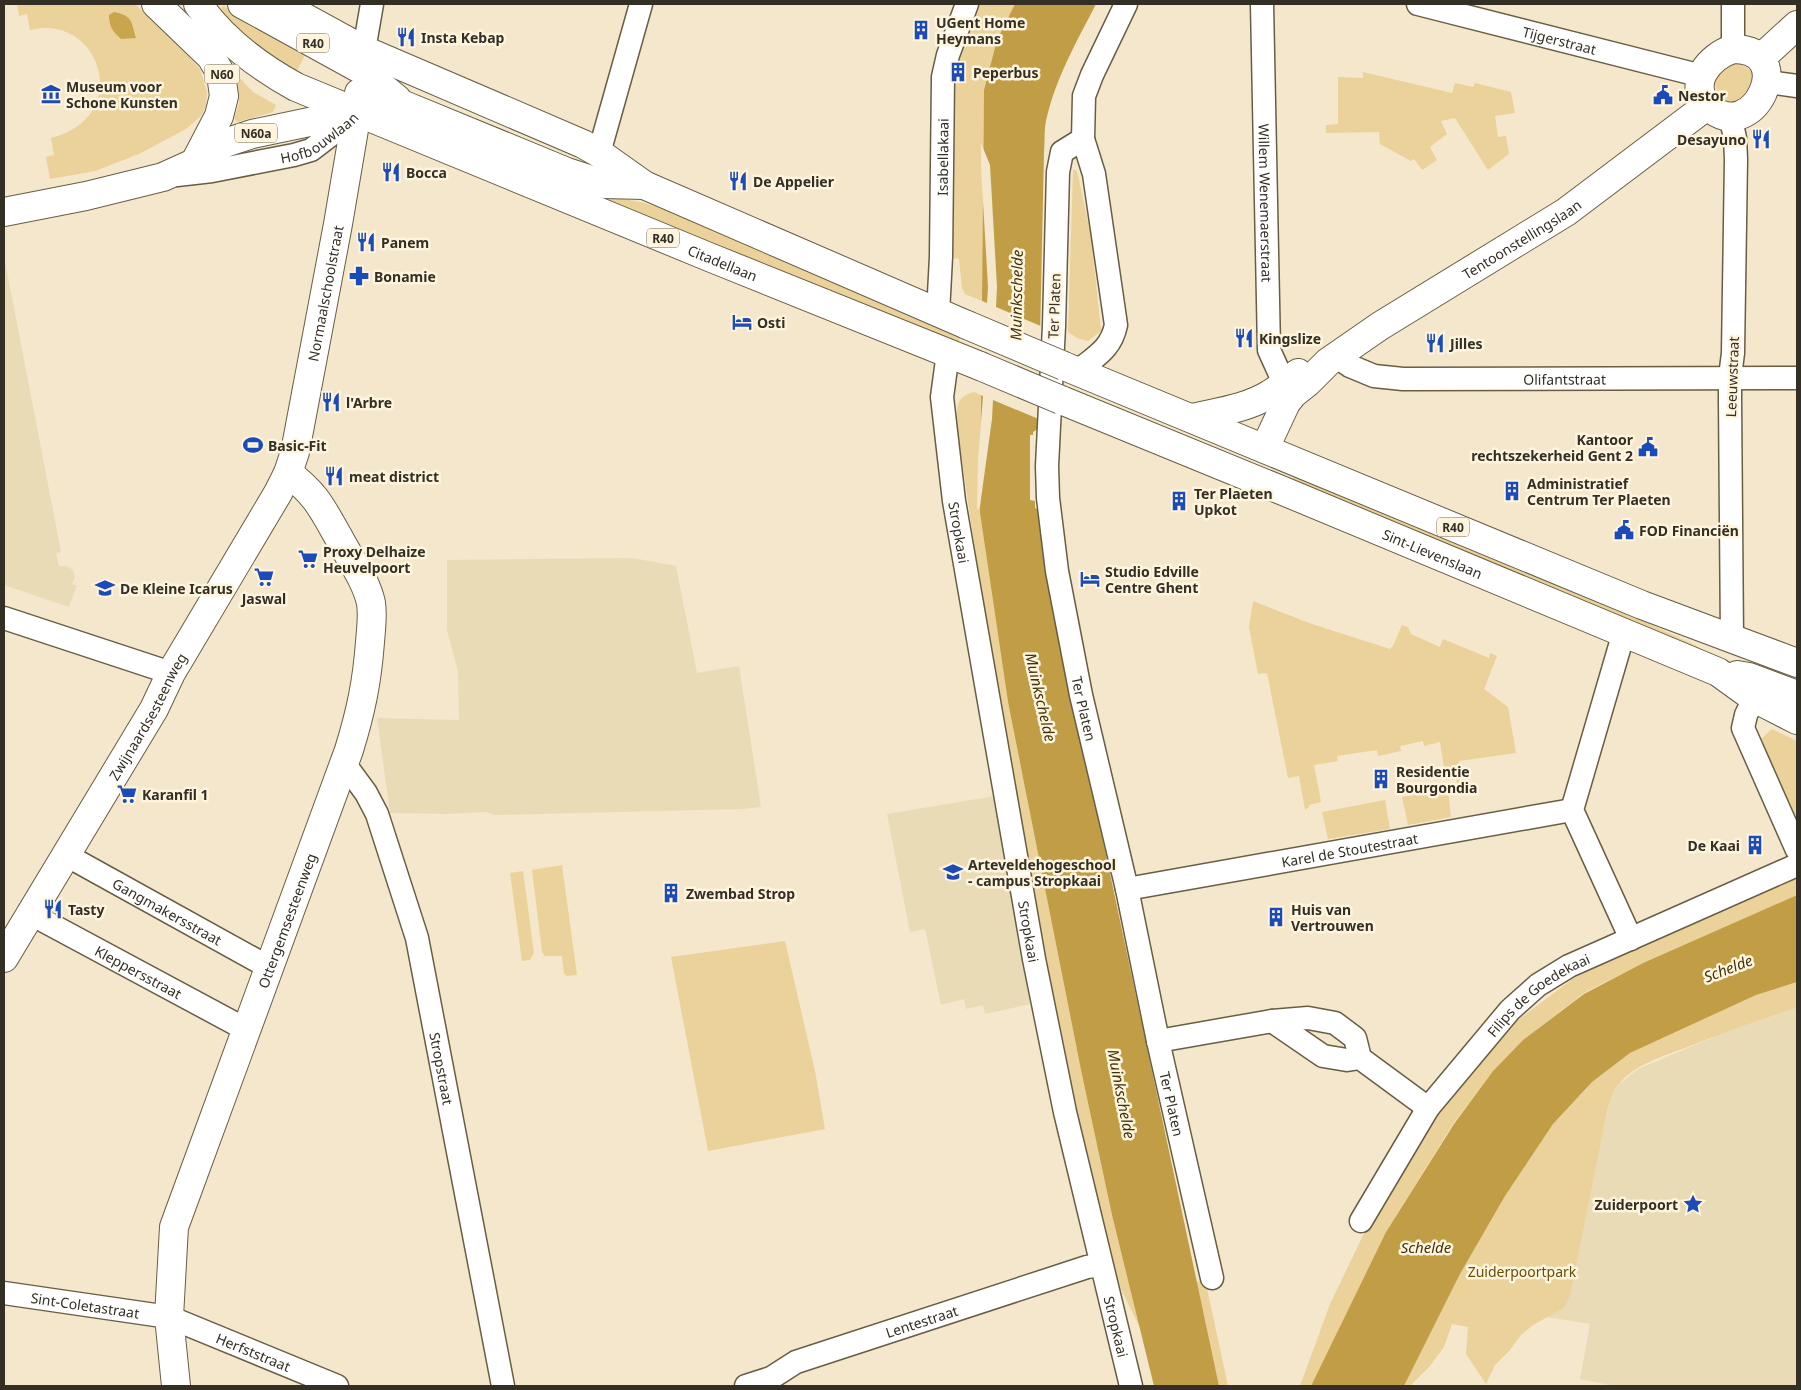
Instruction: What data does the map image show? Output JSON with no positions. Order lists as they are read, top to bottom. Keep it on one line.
{"streets":{"main road":["R40","N60","N60a","Hofbouwlaan","Tentoonstellingslaan","Citadellaan","Normaalschoolstraat","Sint-Lievenslaan","Zwijnaardsesteenweg","Ottergemsesteenweg"],"street":["Tijgerstraat","Isabellakaai","Willem Wenemaerstraat","Ter Platen","Leeuwstraat","Olifantstraat","Stropkaai","Karel de Stoutestraat","Gangmakersstraat","Kleppersstraat","Filips de Goedekaai","Stropstraat","Sint-Coletastraat","Lentestraat","Herfststraat"]},"crossings":[["Tijgerstraat","Tentoonstellingslaan"],["Tijgerstraat","Leeuwstraat"],["R40","Hofbouwlaan"],["R40","Isabellakaai"],["R40","Tentoonstellingslaan"],["R40","Citadellaan"],["R40","Normaalschoolstraat"],["R40","Leeuwstraat"],["R40","Sint-Lievenslaan"],["N60","Hofbouwlaan"],["Hofbouwlaan","Citadellaan"],["Hofbouwlaan","Normaalschoolstraat"],["Willem Wenemaerstraat","Tentoonstellingslaan"],["Tentoonstellingslaan","Leeuwstraat"],["Tentoonstellingslaan","Olifantstraat"],["Citadellaan","Normaalschoolstraat"],["Citadellaan","Stropkaai"],["Citadellaan","Sint-Lievenslaan"],["Normaalschoolstraat","Zwijnaardsesteenweg"],["Normaalschoolstraat","Ottergemsesteenweg"],["Ter Platen","Karel de Stoutestraat"],["Leeuwstraat","Olifantstraat"],["Stropkaai","Lentestraat"],["Zwijnaardsesteenweg","Gangmakersstraat"],["Zwijnaardsesteenweg","Ottergemsesteenweg"],["Zwijnaardsesteenweg","Kleppersstraat"],["Gangmakersstraat","Ottergemsesteenweg"],["Ottergemsesteenweg","Kleppersstraat"],["Ottergemsesteenweg","Stropstraat"],["Ottergemsesteenweg","Sint-Coletastraat"],["Ottergemsesteenweg","Herfststraat"],["Sint-Coletastraat","Herfststraat"]],"water":["Muinkschelde","Schelde"],"parks":["Zuiderpoortpark"],"places":{"building":["UGent Home Heymans","Peperbus","Administratief Centrum Ter Plaeten","Ter Plaeten Upkot","Residentie Bourgondia","De Kaai","Zwembad Strop","Huis van Vertrouwen"],"restaurant":["Insta Kebap","Desayuno","Bocca","De Appelier","Panem","Kingslize","Jilles","l'Arbre","meat district","Tasty"],"museum":["Museum voor Schone Kunsten"],"public building":["Nestor","Kantoor rechtszekerheid Gent 2","FOD Financiën"],"pharmacy":["Bonamie"],"hotel":["Osti","Studio Edville Centre Ghent"],"sports":["Basic-Fit"],"supermarket":["Proxy Delhaize Heuvelpoort","Jaswal","Karanfil 1"],"school or university":["De Kleine Icarus","Arteveldehogeschool - campus Stropkaai"],"place":["Zuiderpoort"]}}
